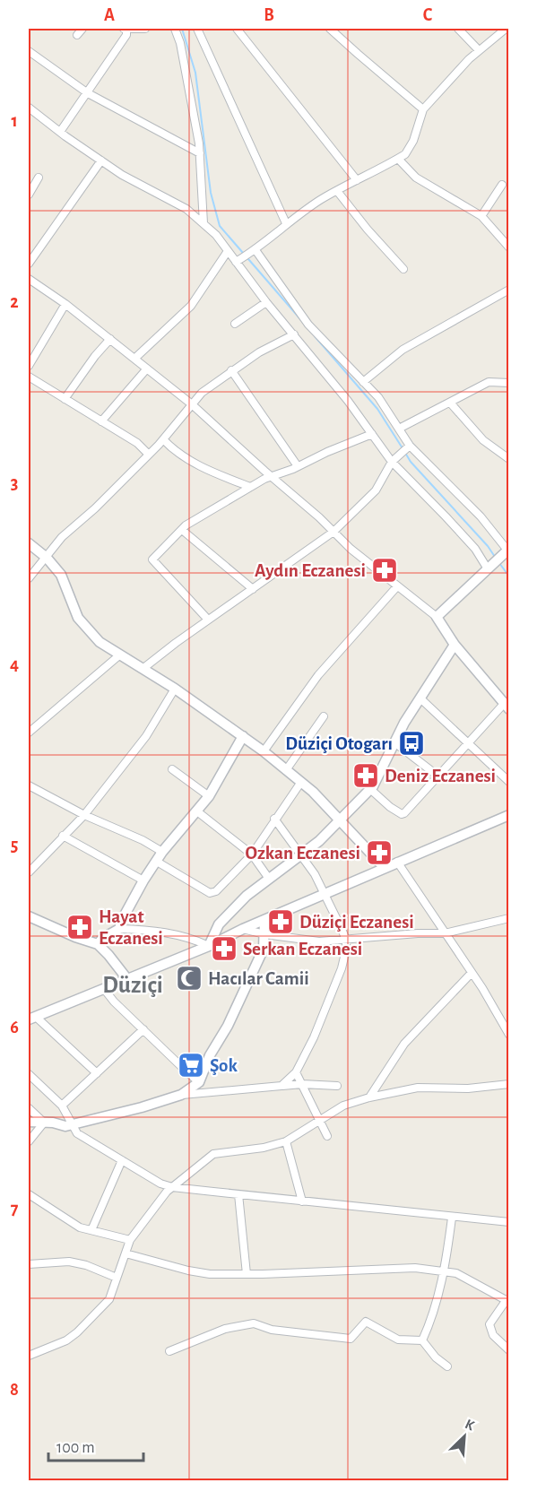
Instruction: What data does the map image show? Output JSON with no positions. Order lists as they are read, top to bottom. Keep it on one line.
{"districts":["Düziçi"],"places":{"pharmacy":["Aydın Eczanesi","Deniz Eczanesi","Ozkan Eczanesi","Düziçi Eczanesi","Hayat Eczanesi","Serkan Eczanesi"],"bus stop":["Düziçi Otogarı"],"mosque":["Hacılar Camii"],"supermarket":["Şok"]},"scale_bar":"100 m","north":"top right","grid":{"columns":["A","B","C"],"rows":["1","2","3","4","5","6","7","8"]}}
